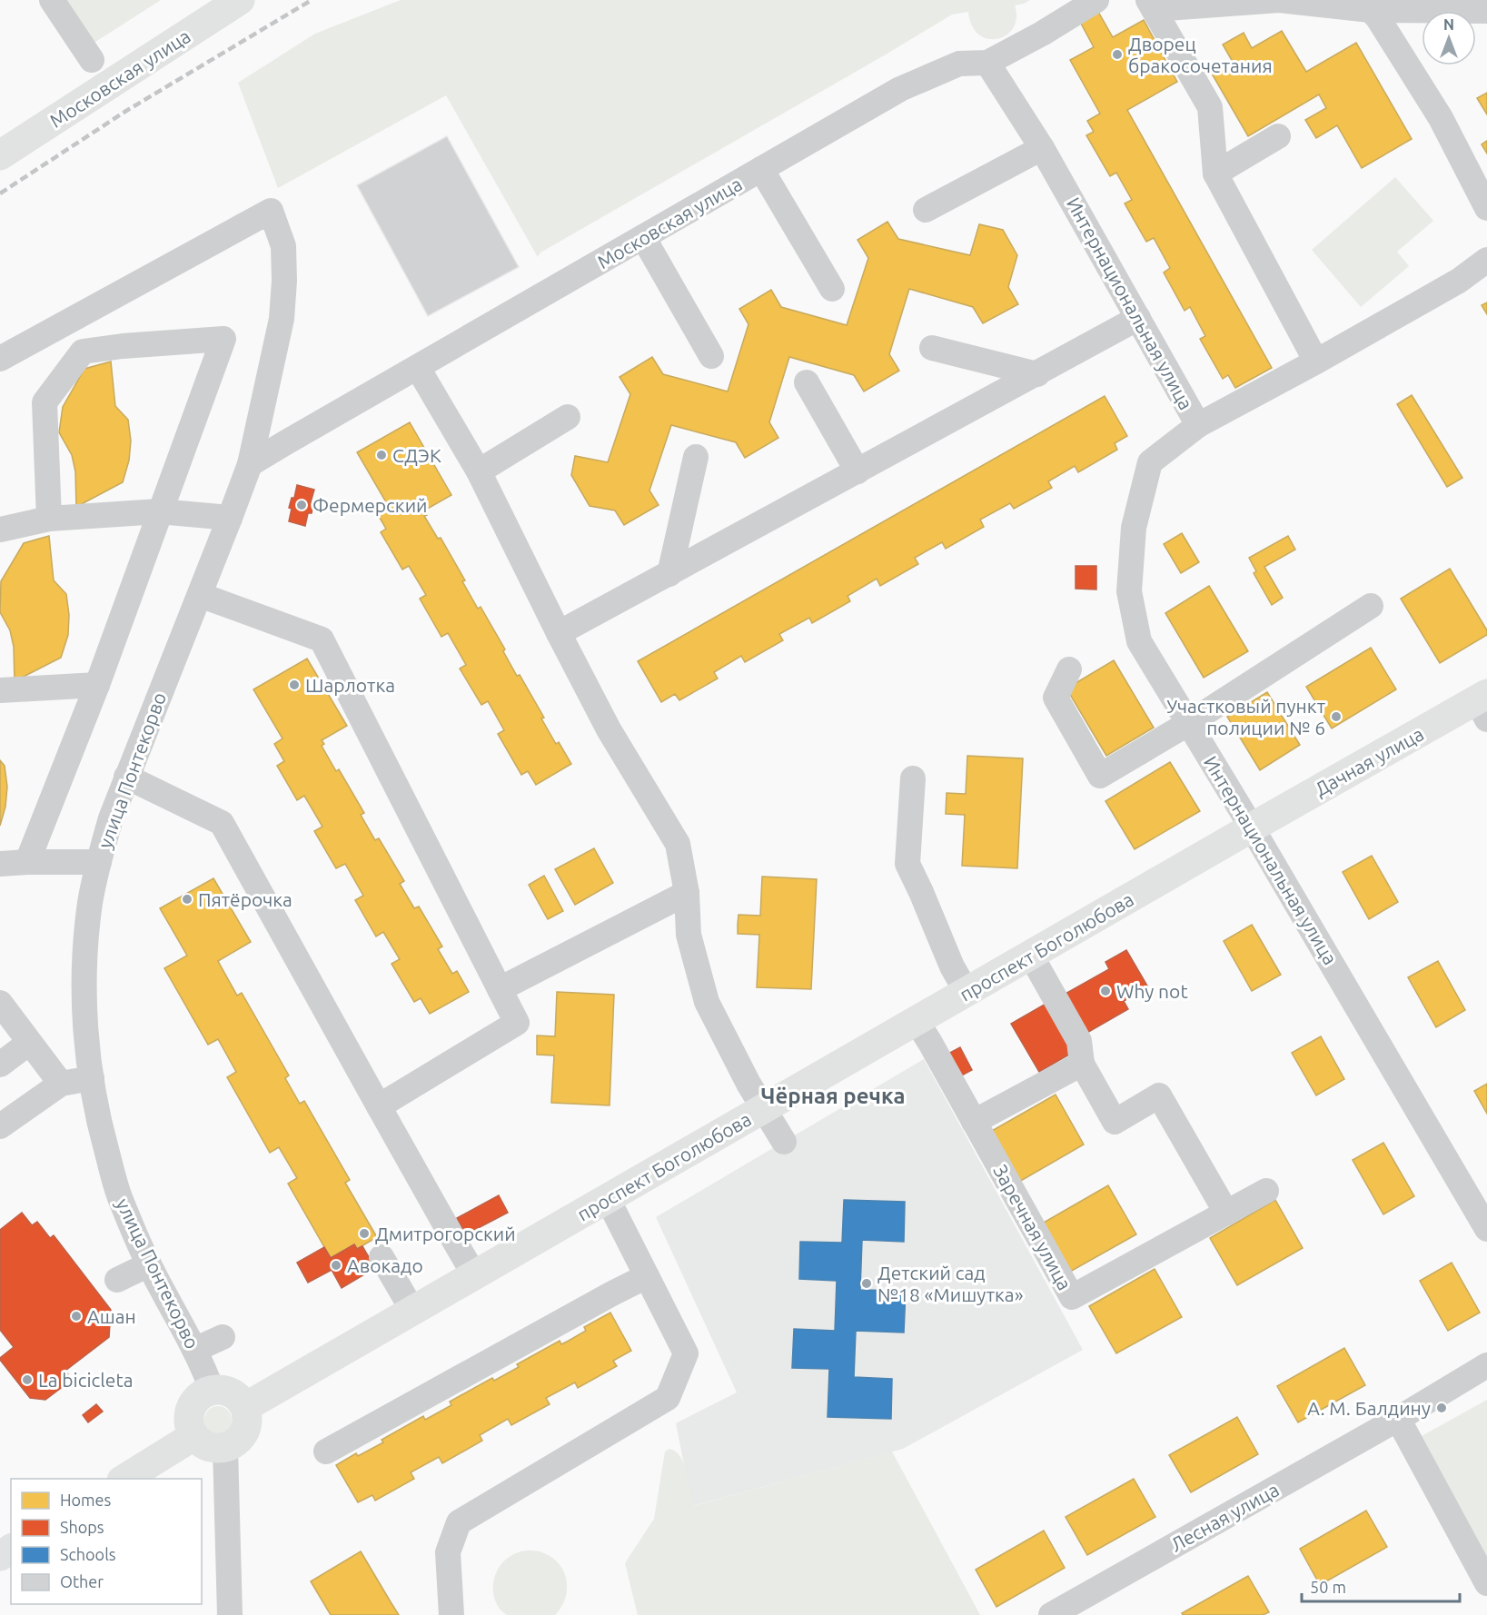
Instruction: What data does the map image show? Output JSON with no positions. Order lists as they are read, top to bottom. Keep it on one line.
{"streets":{"main road":["Московская улица","Дачная улица","проспект Боголюбова"],"street":["Интернациональная улица","улица Понтекорво","Заречная улица","Лесная улица"]},"crossings":[["Московская улица","Интернациональная улица"],["Московская улица","улица Понтекорво"],["Интернациональная улица","Дачная улица"],["Интернациональная улица","проспект Боголюбова"],["Дачная улица","проспект Боголюбова"],["улица Понтекорво","проспект Боголюбова"],["проспект Боголюбова","Заречная улица"]],"districts":["Чёрная речка"],"places":["Дворец бракосочетания","СДЭК","Фермерский","Шарлотка","Участковый пункт полиции № 6","Пятёрочка","Why not","Дмитрогорский","Авокадо","Детский сад №18 «Мишутка»","Ашан","La bicicleta","А. М. Балдину"],"legend":["Homes","Shops","Schools","Other"],"scale_bar":"50 m","north":"top"}
